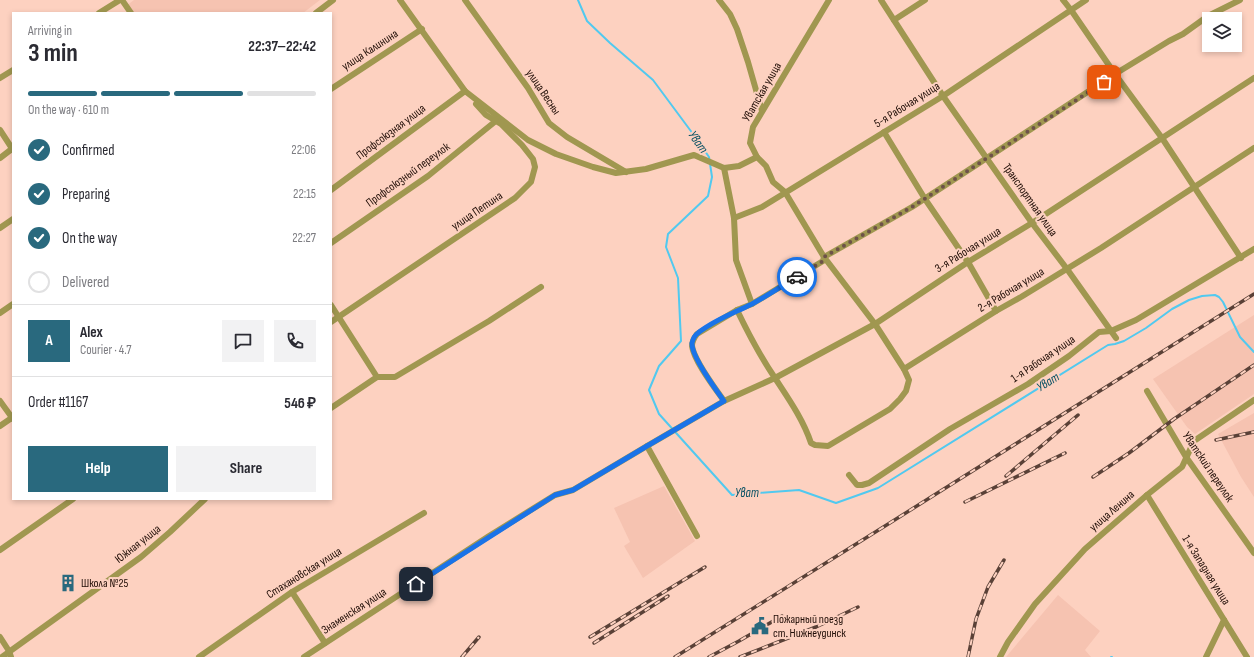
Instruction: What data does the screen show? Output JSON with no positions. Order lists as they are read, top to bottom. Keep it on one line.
{"streets":{"street":["улица Калинина","улица Весны","Уватская улица","5-я Рабочая улица","Профсоюзная улица","Профсоюзный переулок","Транспортная улица","улица Петина","3-я Рабочая улица","2-я Рабочая улица","1-я Рабочая улица","Уватский переулок","улица Ленина","Южная улица","1-я Западная улица","Стахановская улица","Знаменская улица"]},"crossings":[["Уватская улица","5-я Рабочая улица"],["Уватская улица","3-я Рабочая улица"],["Уватская улица","2-я Рабочая улица"],["5-я Рабочая улица","Транспортная улица"],["Профсоюзная улица","улица Петина"],["Профсоюзный переулок","улица Петина"],["Транспортная улица","3-я Рабочая улица"],["Транспортная улица","2-я Рабочая улица"],["Транспортная улица","1-я Рабочая улица"],["3-я Рабочая улица","Знаменская улица"],["Уватский переулок","улица Ленина"],["улица Ленина","1-я Западная улица"]],"water":["Уват"],"places":{"building":["Школа №25"],"public building":["Пожарный поезд ст. Нижнеудинск"]},"page":{"heading":["3 min","Arriving in","22:37–22:42"],"panel":["Alex","Courier · 4.7","Order #1167","546 ₽"],"bar":"On the way · 610 m","list":[["Confirmed","22:06"],["Preparing","22:15"],["On the way","22:27"],"Delivered"],"round":"A","buttons":["Help","Share"]}}
